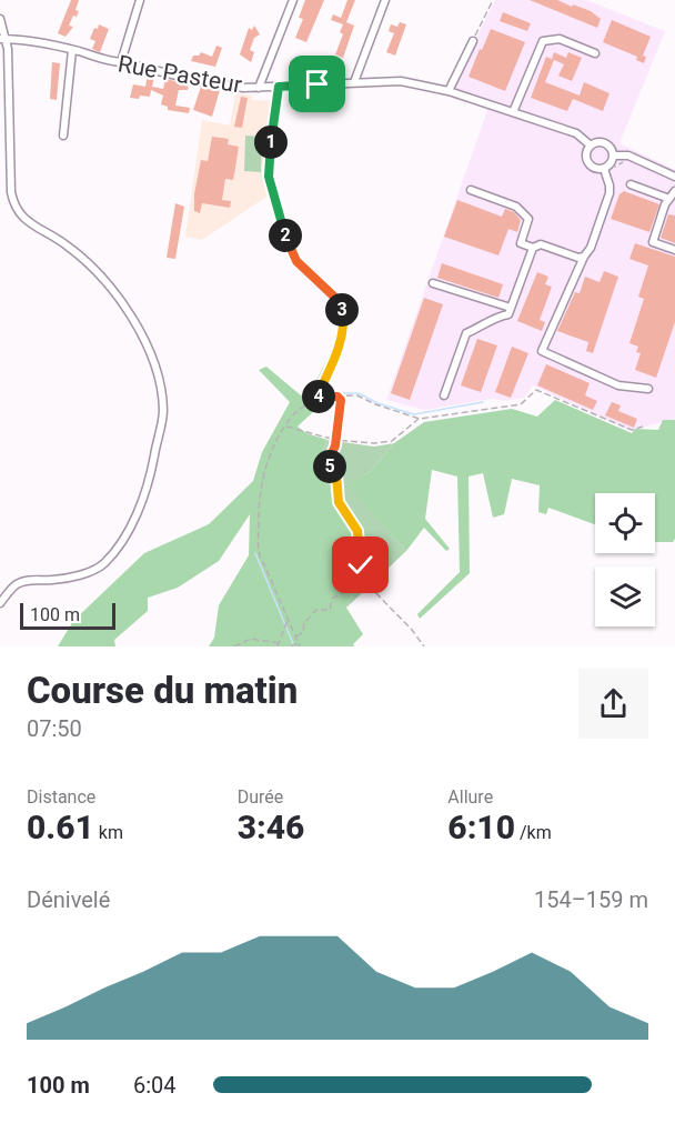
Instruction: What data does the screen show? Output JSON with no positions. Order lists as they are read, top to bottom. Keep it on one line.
{"streets":{"street":["Rue Pasteur"]},"scale_bar":"100 m","page":{"pins":["1","2","3","4","5"],"scale":"100 m","heading":["Course du matin","07:50"],"stats":[["Distance","0.61 km"],["Durée","3:46"],["Allure","6:10 /km"]],"chart":["Dénivelé","154–159 m"],"list":[{"name":"100 m","note":"6:04"}]}}
